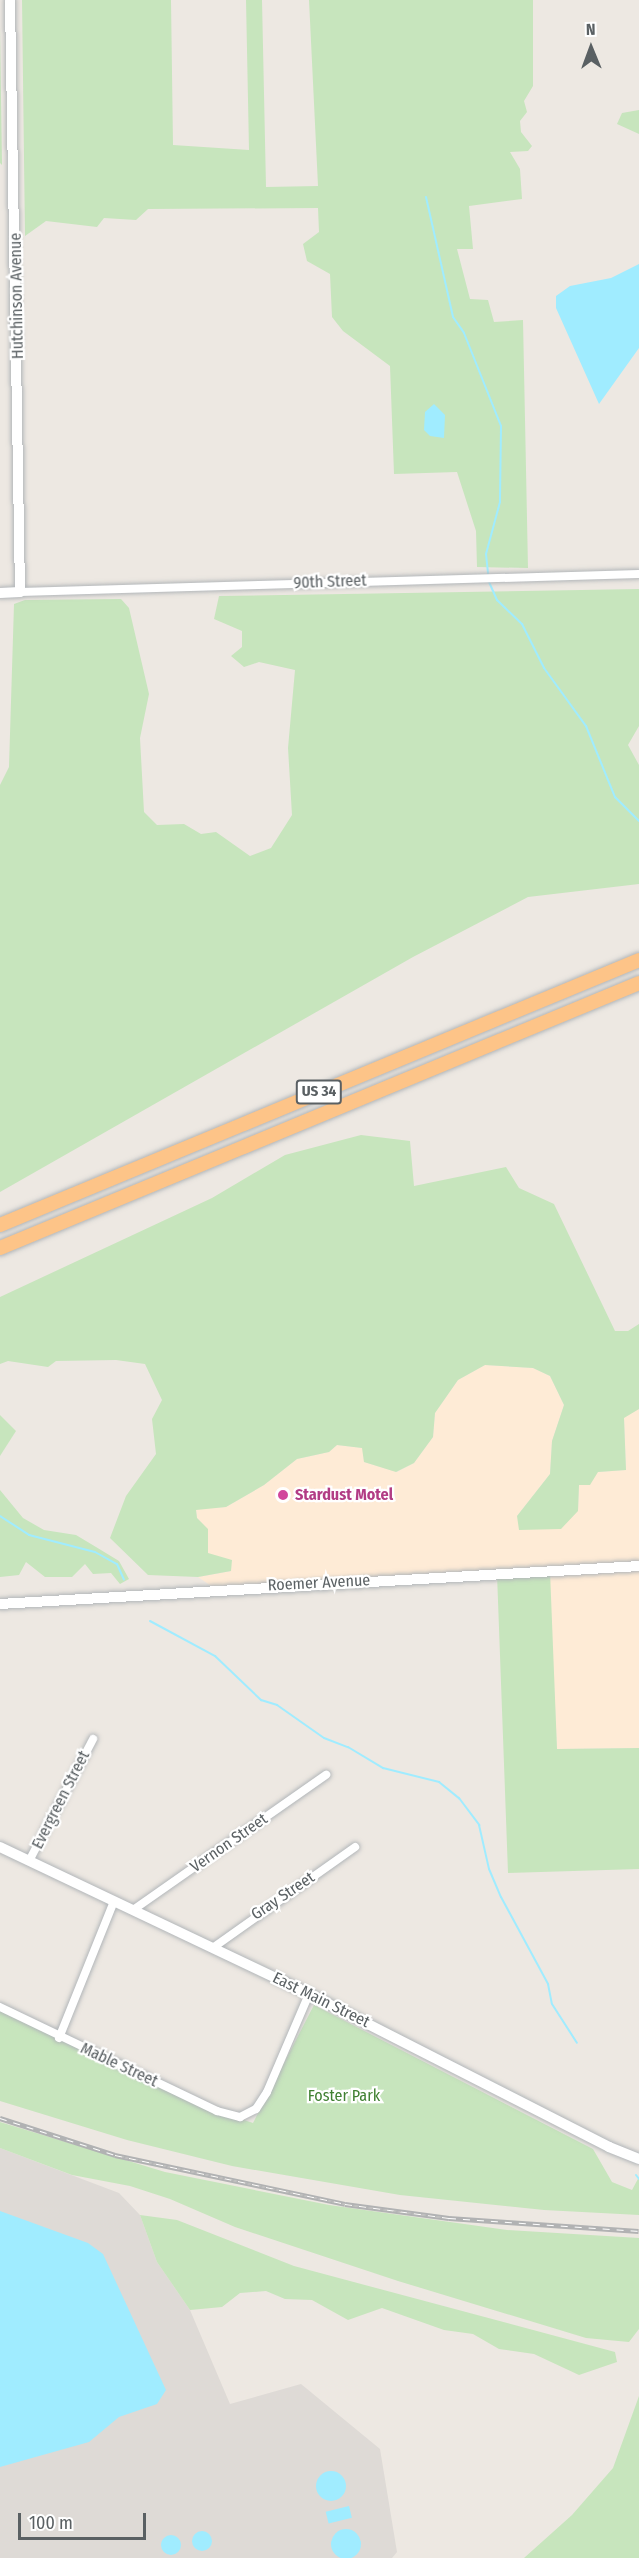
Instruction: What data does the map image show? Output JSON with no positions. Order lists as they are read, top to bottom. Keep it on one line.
{"streets":{"highway":["US 34"],"street":["Hutchinson Avenue","90th Street","Roemer Avenue","Evergreen Street","Vernon Street","Gray Street","East Main Street","Mable Street"]},"crossings":[["Hutchinson Avenue","90th Street"],["Evergreen Street","East Main Street"],["Vernon Street","East Main Street"],["Gray Street","East Main Street"],["East Main Street","Mable Street"]],"parks":["Foster Park"],"places":["Stardust Motel"],"scale_bar":"100 m","north":"top"}
